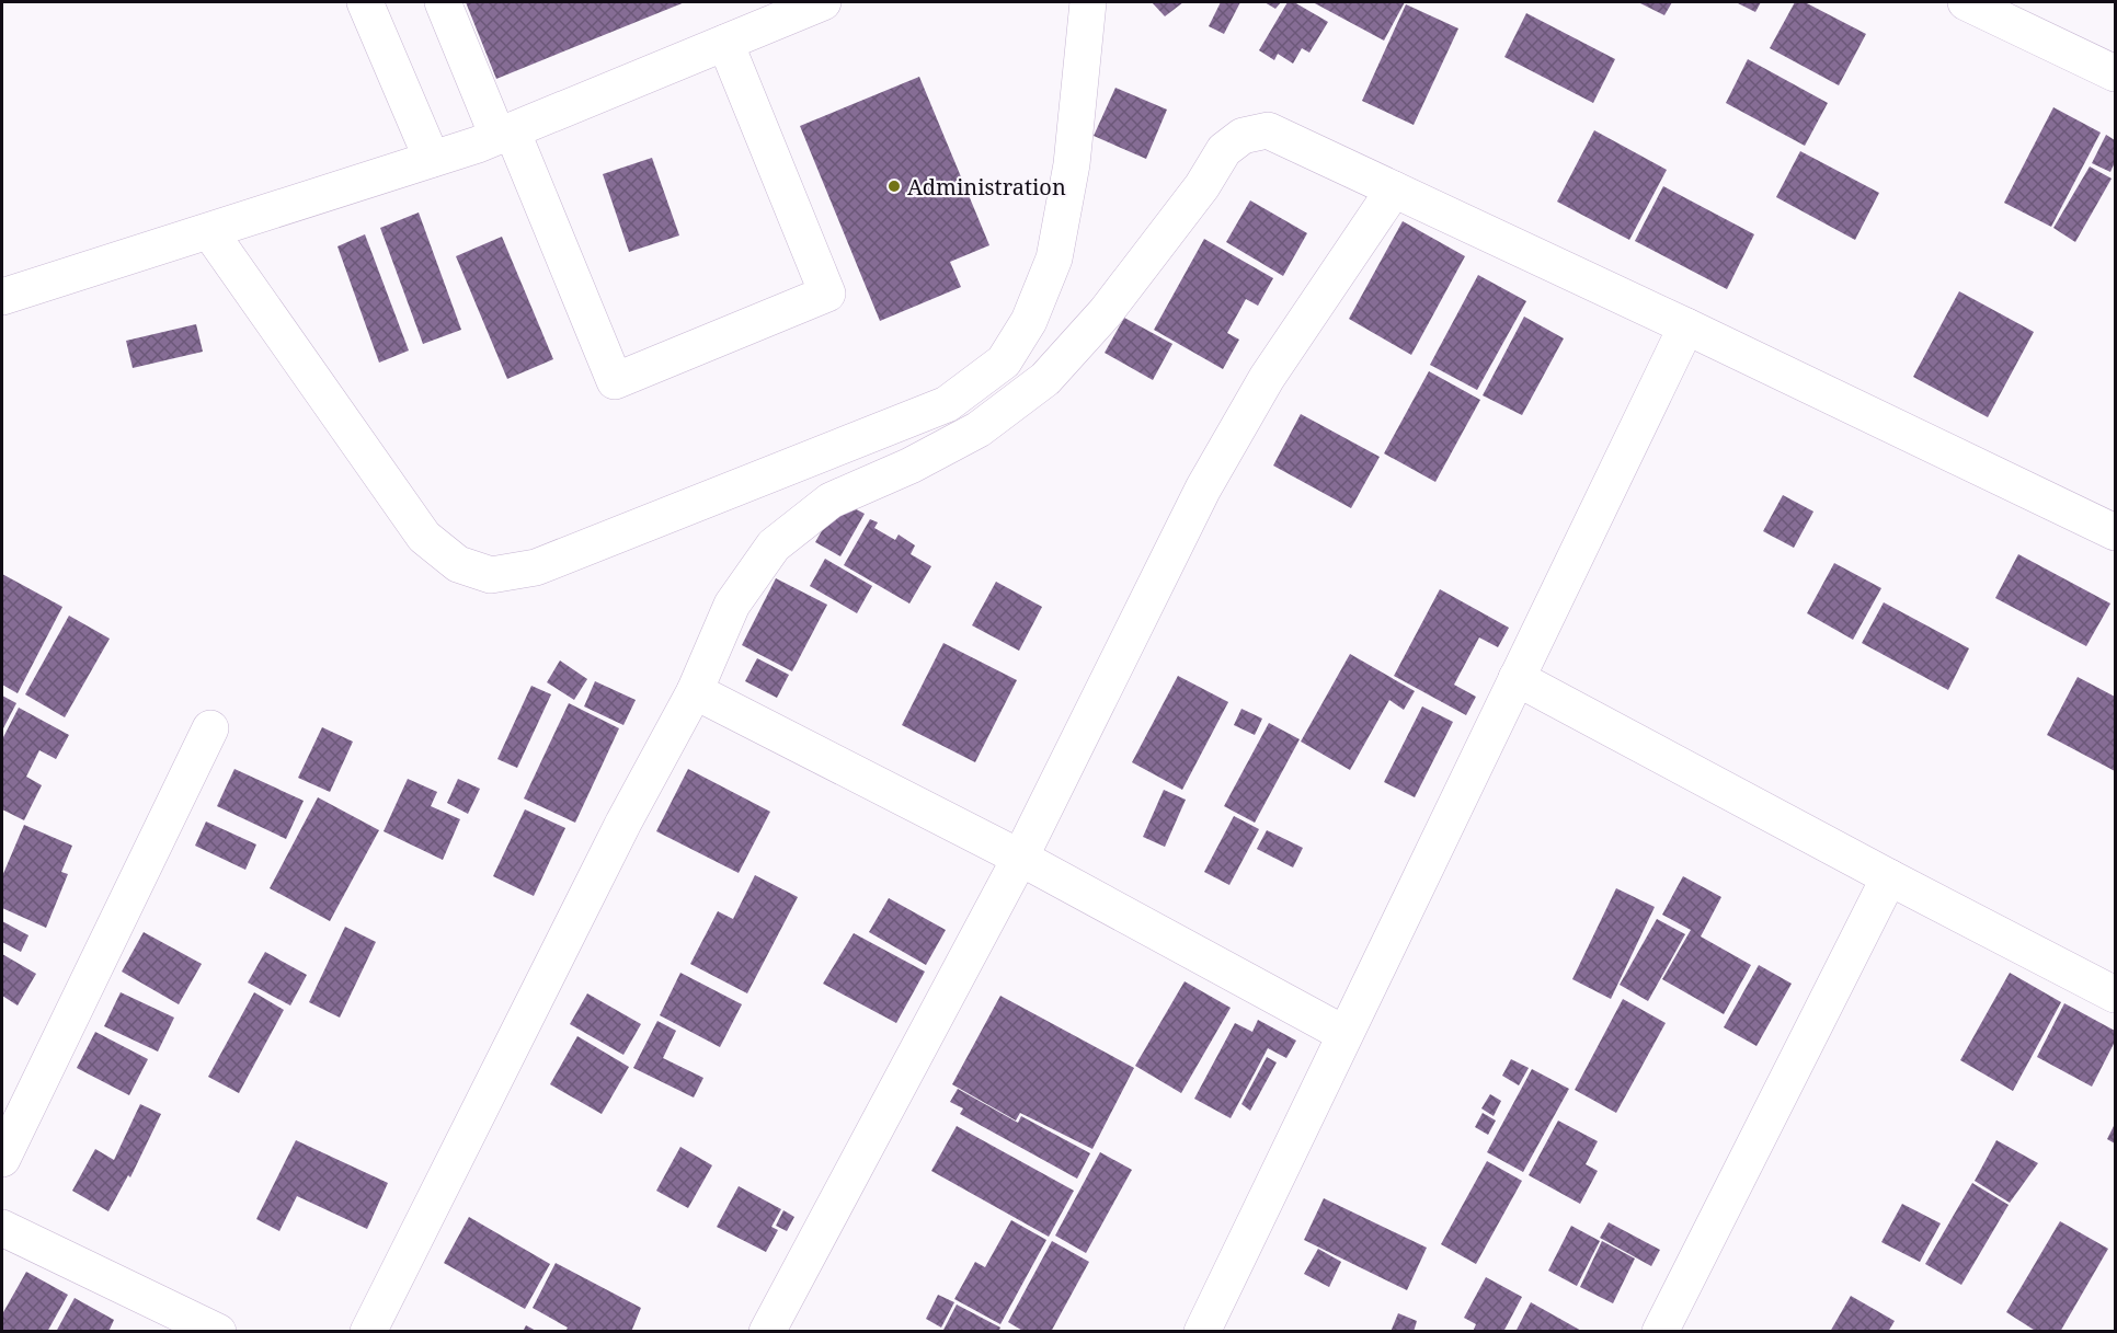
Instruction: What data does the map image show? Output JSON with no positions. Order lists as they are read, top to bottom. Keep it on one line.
{"places":["Administration"]}
